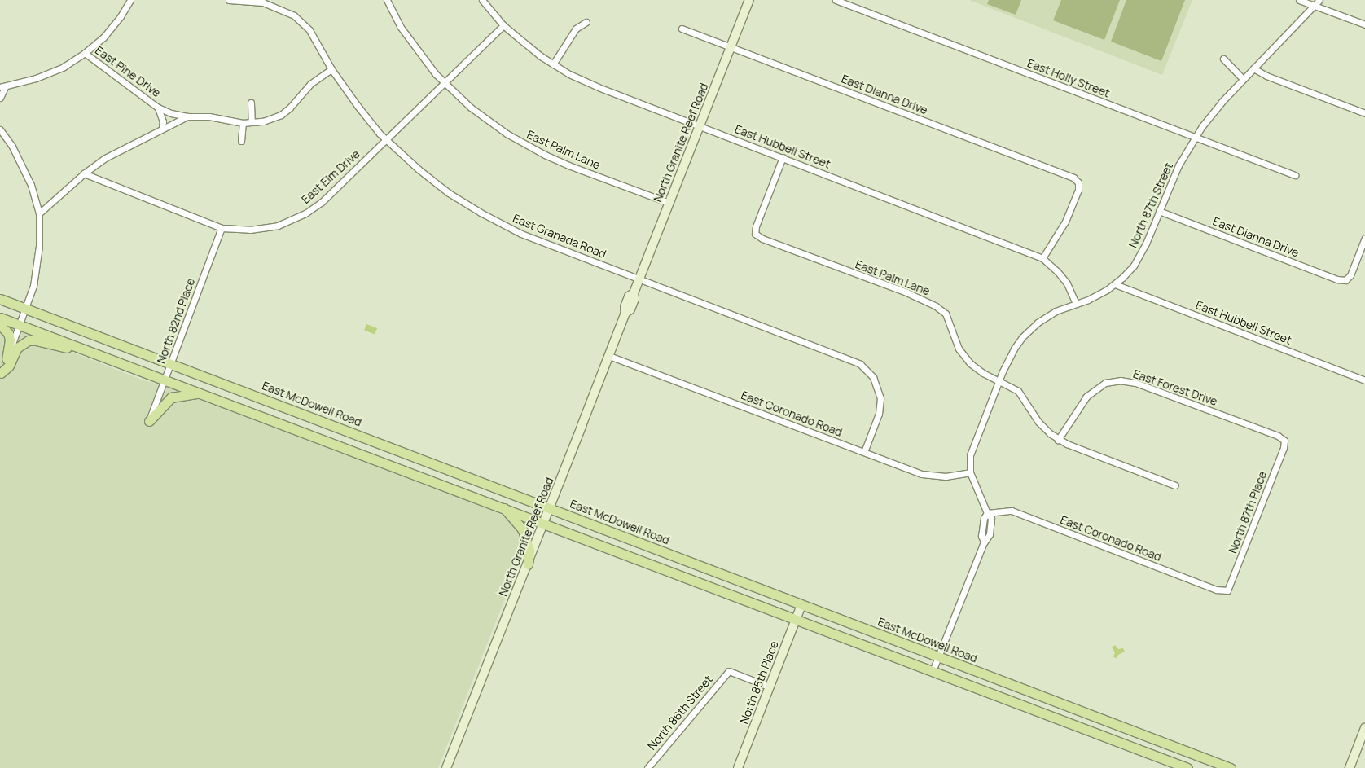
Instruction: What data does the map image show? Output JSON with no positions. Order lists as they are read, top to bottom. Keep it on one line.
{"streets":{"main road":["East McDowell Road"],"street":["East Pine Drive","East Holly Street","East Dianna Drive","North Granite Reef Road","East Hubbell Street","East Palm Lane","East Elm Drive","North 87th Street","East Granada Road","North 82nd Place","East Forest Drive","East Coronado Road","North 87th Place","North 85th Place","North 86th Street"]},"crossings":[["East Pine Drive","East Granada Road"],["East Holly Street","North 87th Street"],["East Dianna Drive","North Granite Reef Road"],["East Dianna Drive","East Hubbell Street"],["East Dianna Drive","North 87th Street"],["North Granite Reef Road","East Hubbell Street"],["North Granite Reef Road","East Palm Lane"],["North Granite Reef Road","East Granada Road"],["North Granite Reef Road","East McDowell Road"],["North Granite Reef Road","East Coronado Road"],["East Hubbell Street","East Palm Lane"],["East Hubbell Street","East Elm Drive"],["East Hubbell Street","North 87th Street"],["East Palm Lane","East Elm Drive"],["East Palm Lane","North 87th Street"],["East Palm Lane","East Forest Drive"],["East Elm Drive","East Granada Road"],["East Elm Drive","North 82nd Place"],["North 87th Street","East McDowell Road"],["North 87th Street","East Coronado Road"],["East Granada Road","East Coronado Road"],["North 82nd Place","East McDowell Road"],["East Forest Drive","North 87th Place"],["East McDowell Road","North 85th Place"],["East Coronado Road","North 87th Place"],["North 85th Place","North 86th Street"]]}
